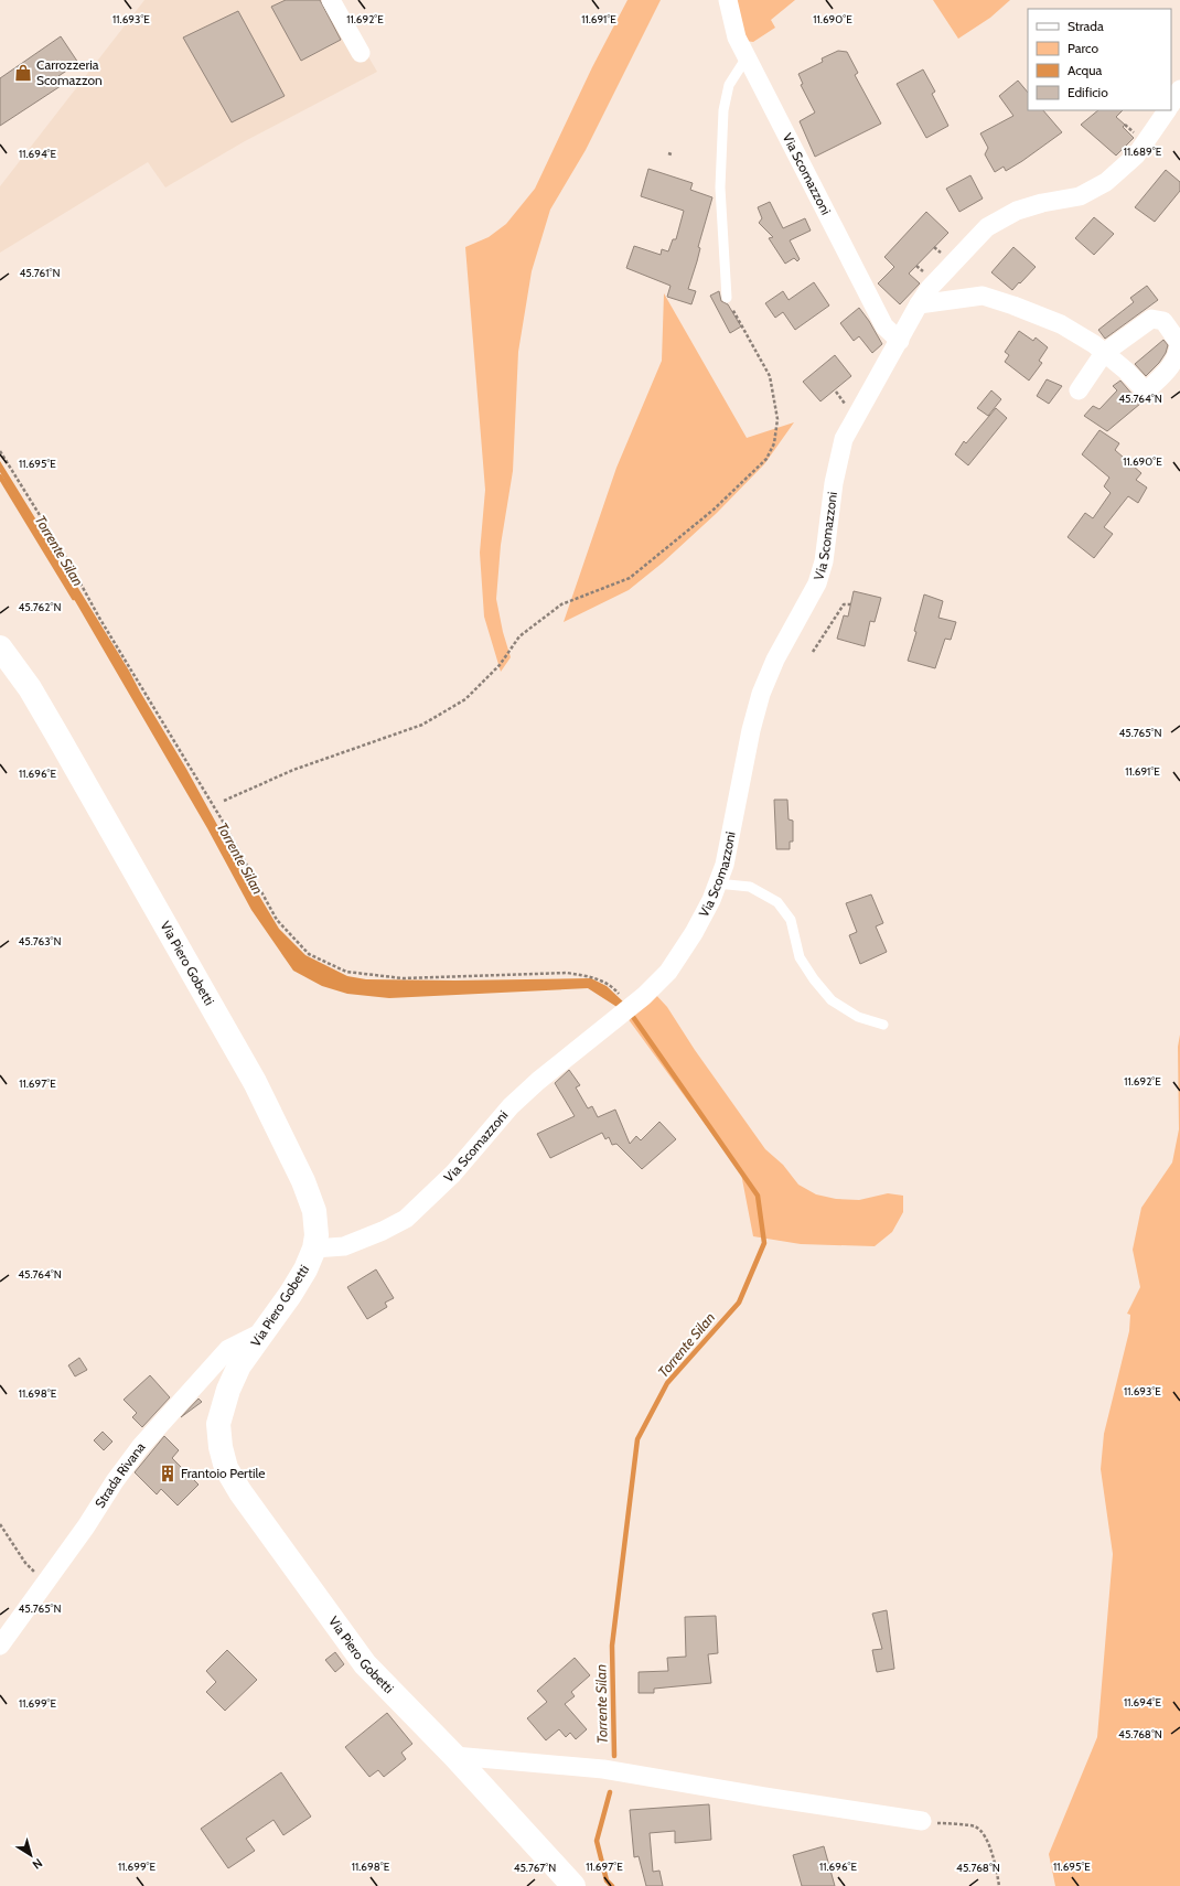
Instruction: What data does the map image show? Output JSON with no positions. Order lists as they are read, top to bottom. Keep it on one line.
{"streets":{"street":["Via Scomazzoni","Via Piero Gobetti","Strada Rivana"]},"crossings":[["Via Scomazzoni","Via Piero Gobetti"],["Via Piero Gobetti","Strada Rivana"]],"water":["Torrente Silan"],"places":{"shop":["Carrozzeria Scomazzon"],"building":["Frantoio Pertile"]},"legend":["Strada","Parco","Acqua","Edificio"],"north":"bottom right","coordinates":["11.693°E","11.692°E","11.690°E","11.691°E","11.689°E","11.694°E","45.761°N","45.764°N","11.695°E","45.762°N","45.765°N","11.696°E","45.763°N","11.697°E","11.698°E","11.699°E","45.768°N","45.767°N"]}
